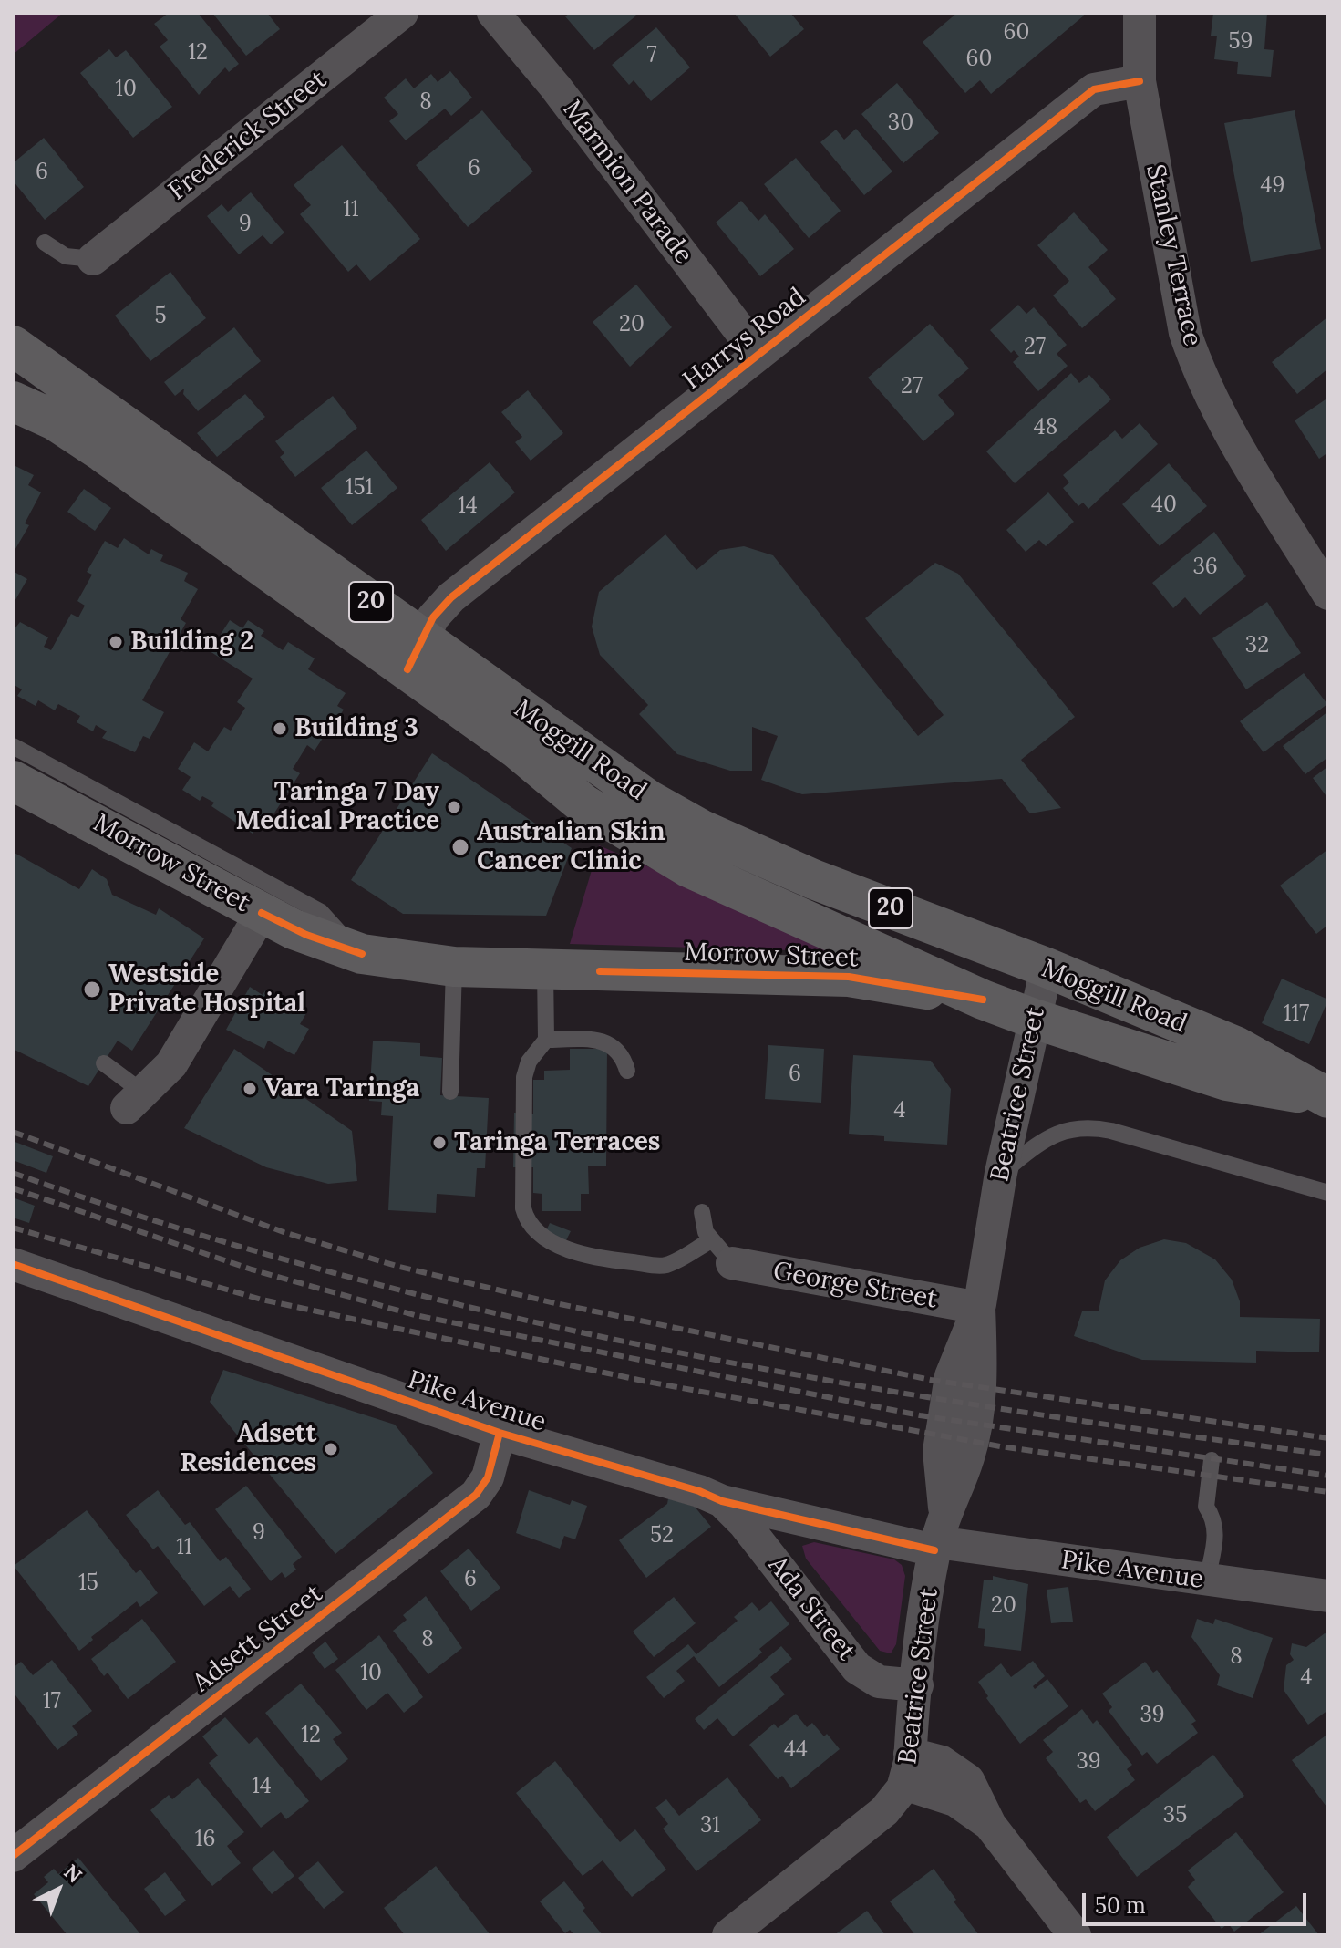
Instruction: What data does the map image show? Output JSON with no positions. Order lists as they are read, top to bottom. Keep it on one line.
{"streets":{"highway":["20","Moggill Road","Morrow Street"],"street":["Frederick Street","Marmion Parade","Stanley Terrace","Harrys Road","Beatrice Street","George Street","Pike Avenue","Ada Street","Adsett Street"]},"crossings":[["Marmion Parade","Harrys Road"],["Stanley Terrace","Harrys Road"],["Harrys Road","Moggill Road"],["Moggill Road","Morrow Street"],["Moggill Road","Beatrice Street"],["Beatrice Street","George Street"],["Beatrice Street","Pike Avenue"],["Beatrice Street","Ada Street"],["Pike Avenue","Ada Street"],["Pike Avenue","Adsett Street"]],"places":["Building 2","Building 3","Taringa 7 Day Medical Practice","Australian Skin Cancer Clinic","Westside Private Hospital","Vara Taringa","Taringa Terraces","Adsett Residences"],"house_numbers":["60","59","12","7","60","10","8","30","6","6","49","11","9","5","20","27","27","48","151","40","14","36","32","117","6","4","9","52","11","6","15","20","8","8","10","4","17","39","12","44","39","14","35","31","16"],"scale_bar":"50 m","north":"top right"}
